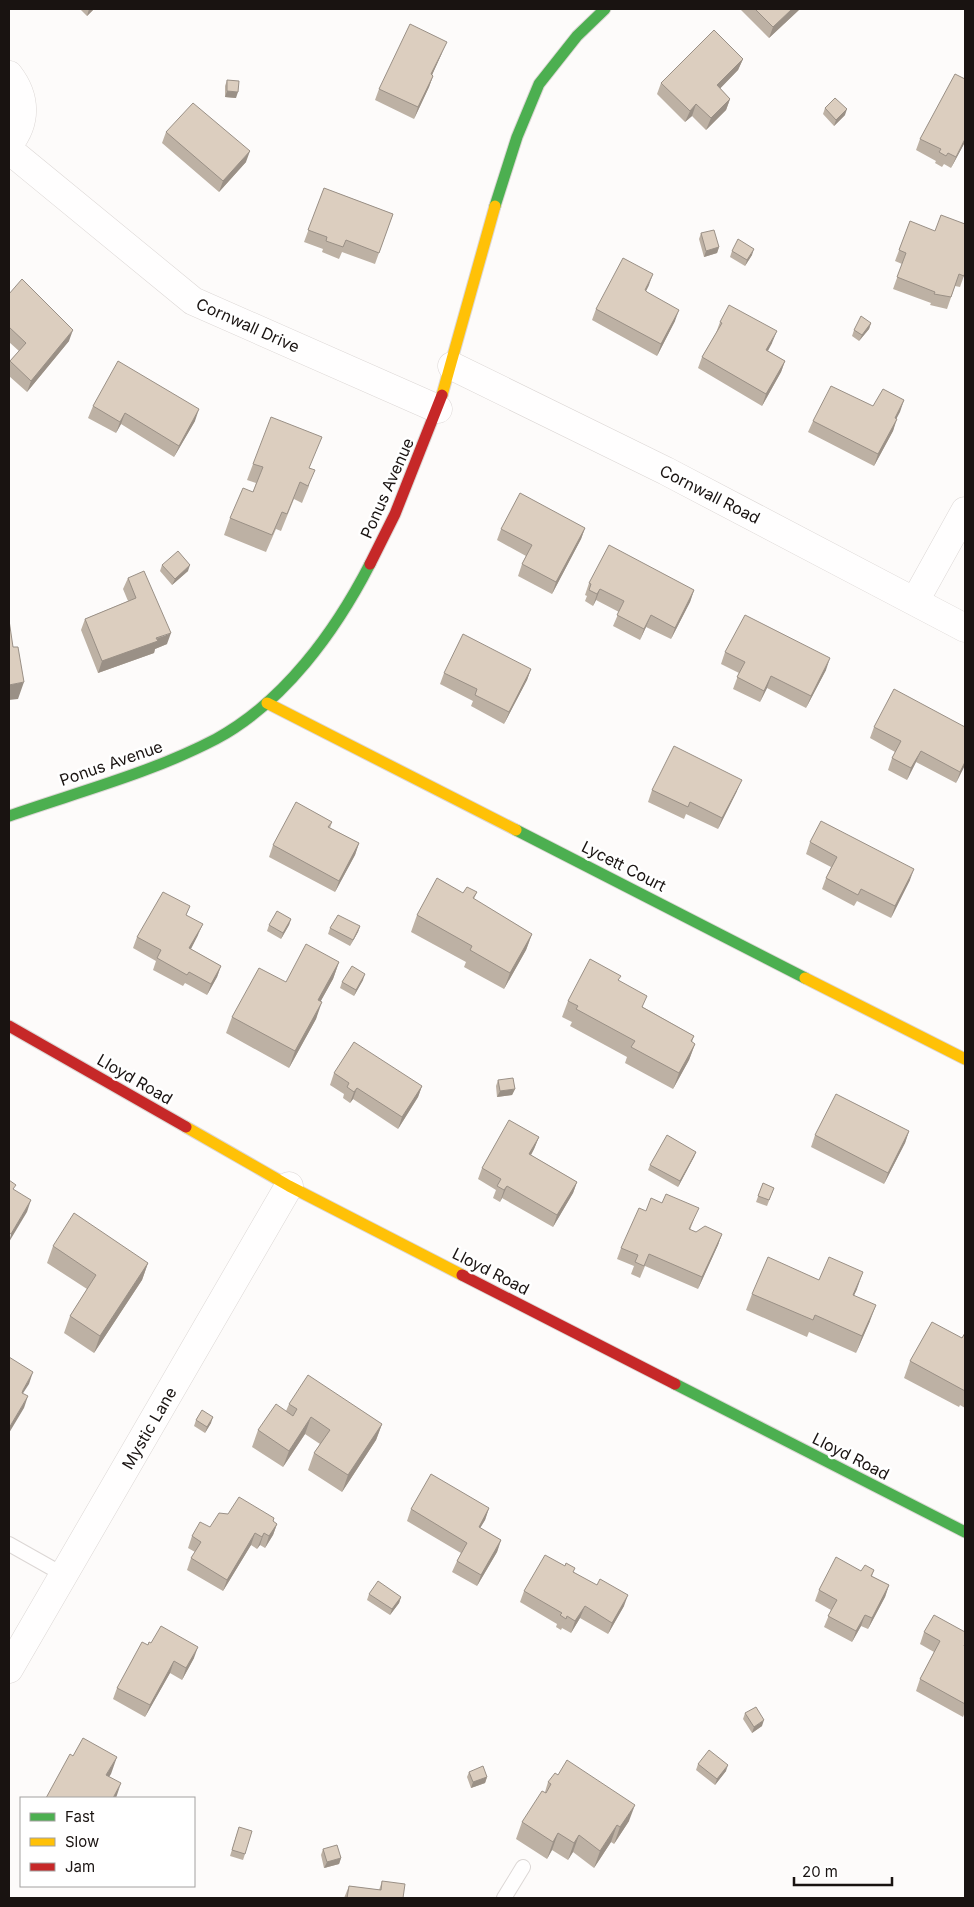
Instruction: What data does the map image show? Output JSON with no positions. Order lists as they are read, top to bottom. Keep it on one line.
{"streets":{"street":["Cornwall Drive","Ponus Avenue","Cornwall Road","Lycett Court","Lloyd Road","Mystic Lane"]},"crossings":[["Cornwall Drive","Ponus Avenue"],["Ponus Avenue","Cornwall Road"],["Ponus Avenue","Lycett Court"],["Lloyd Road","Mystic Lane"]],"legend":["Fast","Slow","Jam"],"scale_bar":"20 m"}
